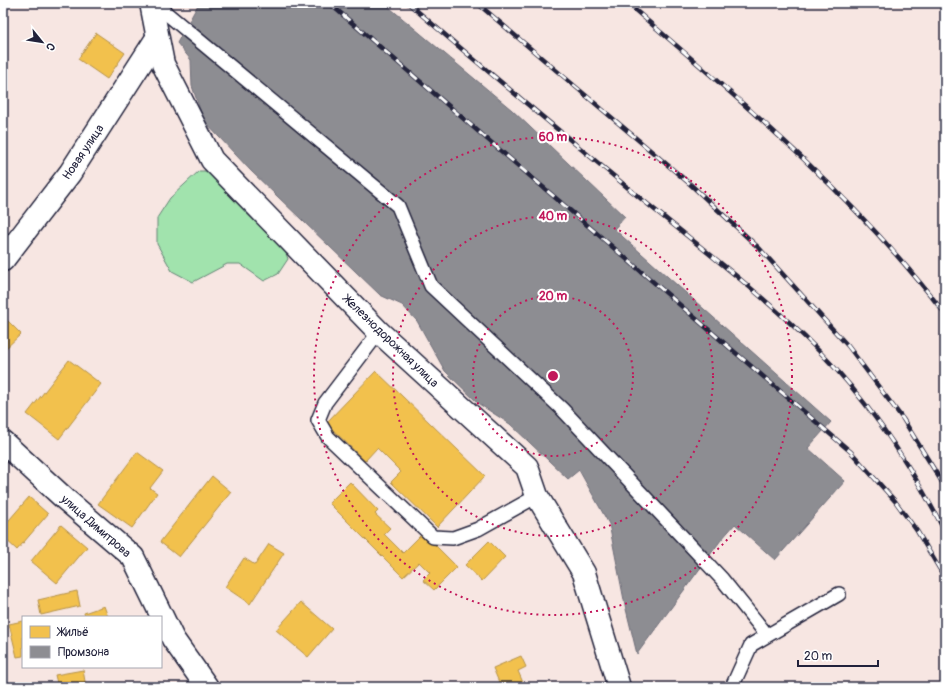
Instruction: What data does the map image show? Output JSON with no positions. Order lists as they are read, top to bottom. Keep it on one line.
{"streets":{"street":["Новая улица","Железнодорожная улица","улица Димитрова"]},"crossings":[["Новая улица","Железнодорожная улица"]],"legend":["Жильё","Промзона"],"scale_bar":"20 m","north":"bottom right","rings":["60 m","40 m","20 m"]}
